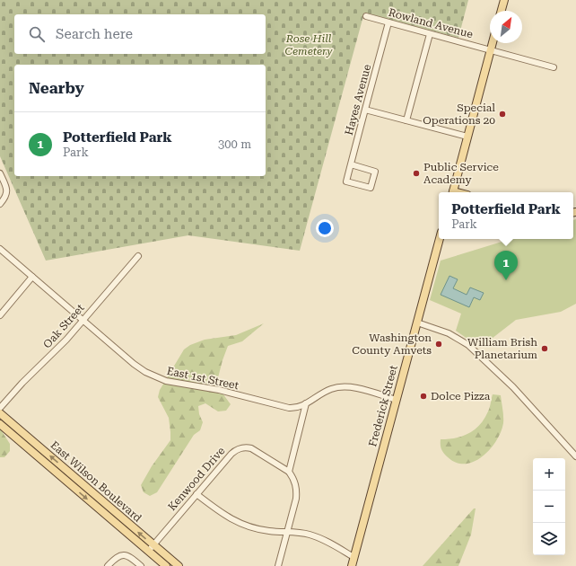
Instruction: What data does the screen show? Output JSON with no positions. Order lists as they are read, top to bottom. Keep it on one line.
{"streets":{"main road":["Frederick Street","East Wilson Boulevard"],"street":["Rowland Avenue","Hayes Avenue","Oak Street","East 1st Street","Kenwood Drive"]},"crossings":[["Rowland Avenue","Hayes Avenue"],["Oak Street","East 1st Street"],["East 1st Street","Frederick Street"],["Kenwood Drive","East Wilson Boulevard"]],"parks":["Rose Hill Cemetery"],"places":["Special Operations 20","Public Service Academy","Washington County Amvets","William Brish Planetarium","Dolce Pizza"],"north":"top right","page":{"search":"Search here","heading":"Nearby","list":[{"mark":"1","name":"Potterfield Park","note":"Park","value":"300 m"}],"popup":["Potterfield Park","Park"],"pins":"1","map_buttons":["+","−"]}}
